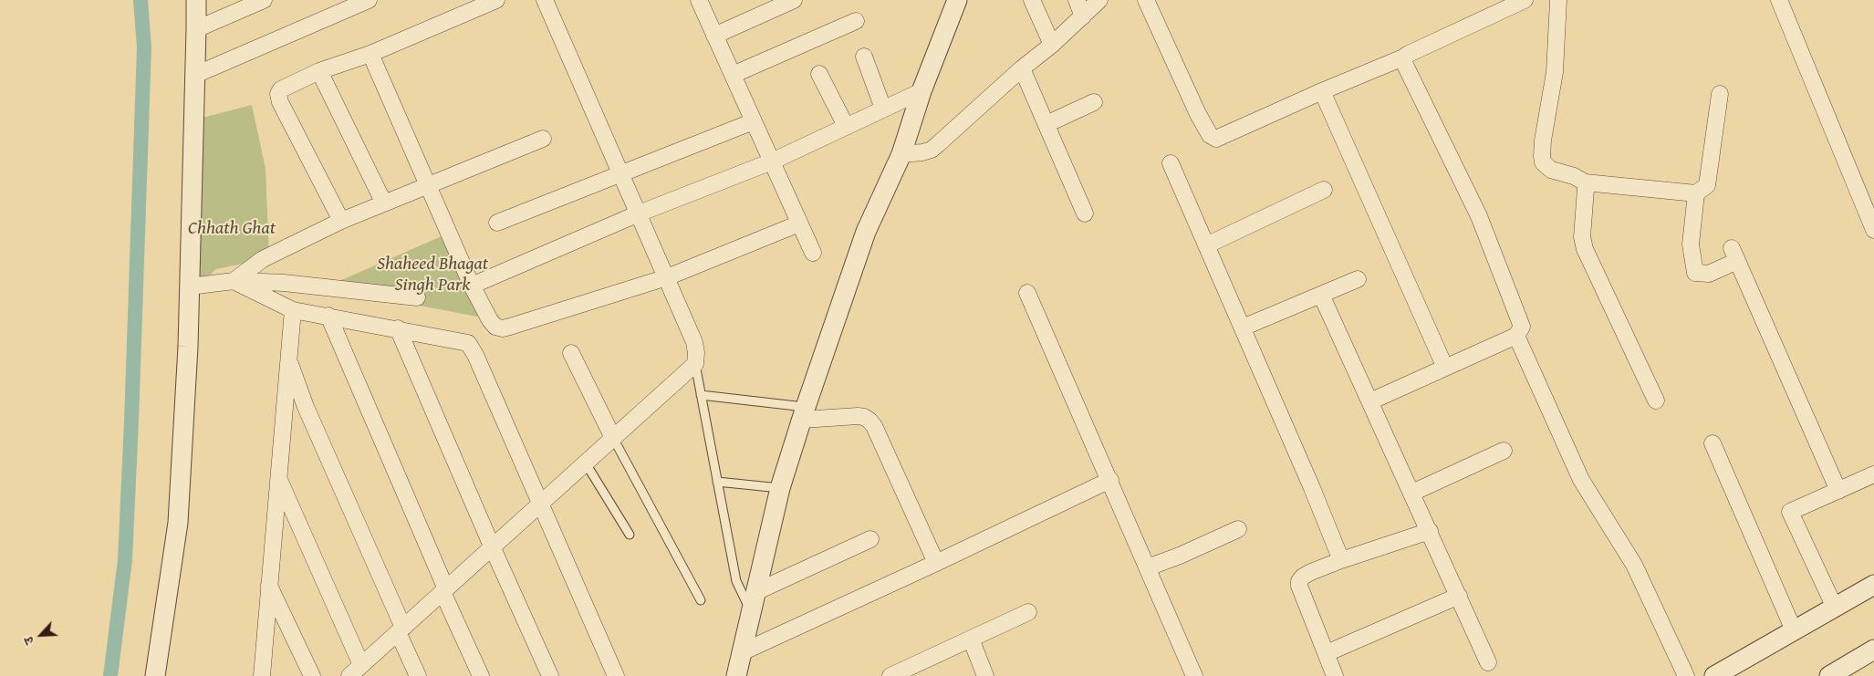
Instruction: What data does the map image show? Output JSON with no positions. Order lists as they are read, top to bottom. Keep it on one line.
{"parks":["Chhath Ghat","Shaheed Bhagat Singh Park"],"north":"bottom left"}
